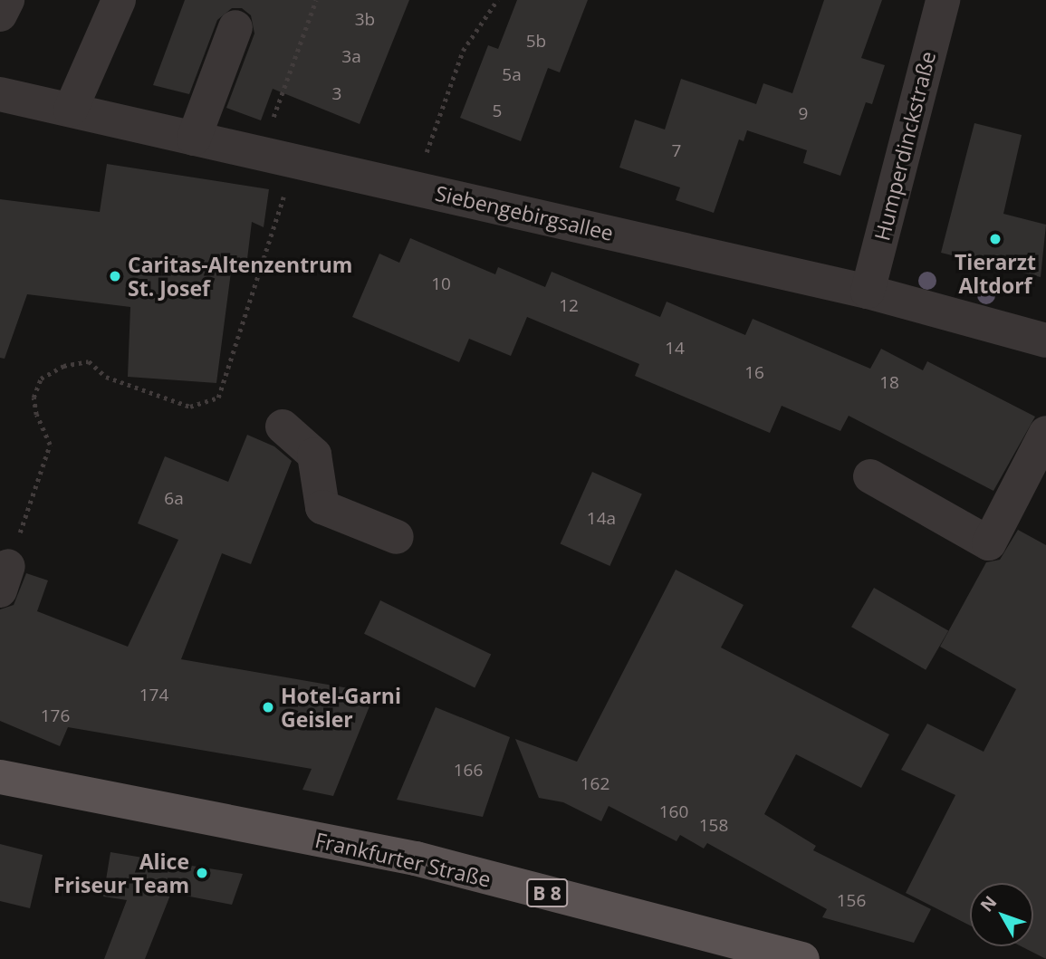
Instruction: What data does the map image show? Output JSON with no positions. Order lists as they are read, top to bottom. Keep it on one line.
{"streets":{"main road":["Frankfurter Straße","B 8"],"street":["Humperdinckstraße","Siebengebirgsallee"]},"crossings":[["Humperdinckstraße","Siebengebirgsallee"]],"places":["Tierarzt Altdorf","Caritas-Altenzentrum St. Josef","Hotel-Garni Geisler","Alice Friseur Team"],"house_numbers":["3b","5b","3a","5a","3","5","9","7","10","12","14","16","18","6a","14a","174","176","166","162","160","158","156"],"north":"top left"}
